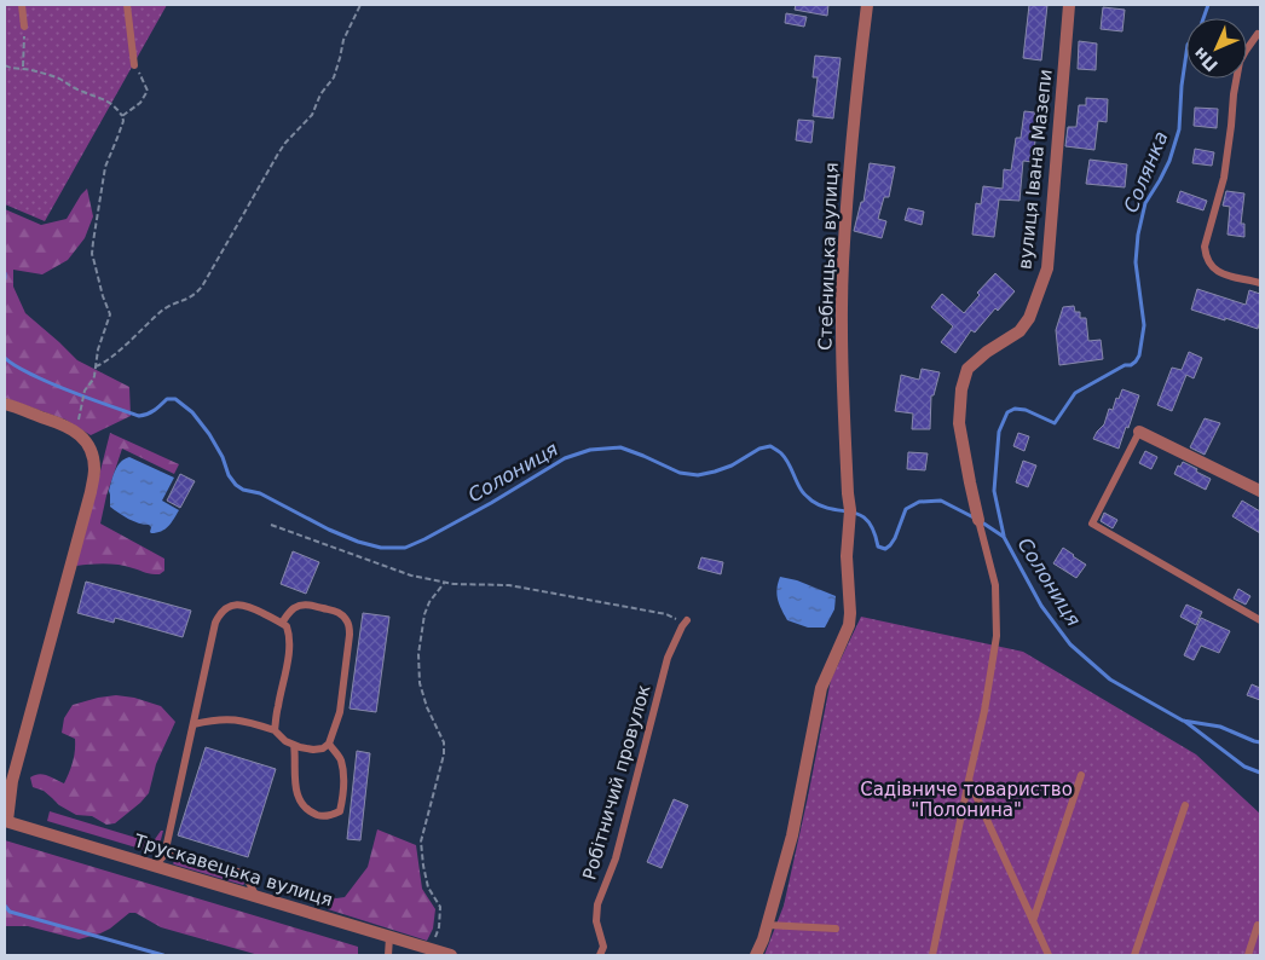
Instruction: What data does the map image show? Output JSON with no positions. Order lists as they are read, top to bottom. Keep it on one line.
{"streets":{"street":["вулиця Івана Мазепи","Стебницька вулиця","Трускавецька вулиця"],"lane":["Робітничий провулок"]},"water":["Солянка","Солониця"],"parks":["Садівниче товариство \"Полонина\""],"north":"bottom left"}
